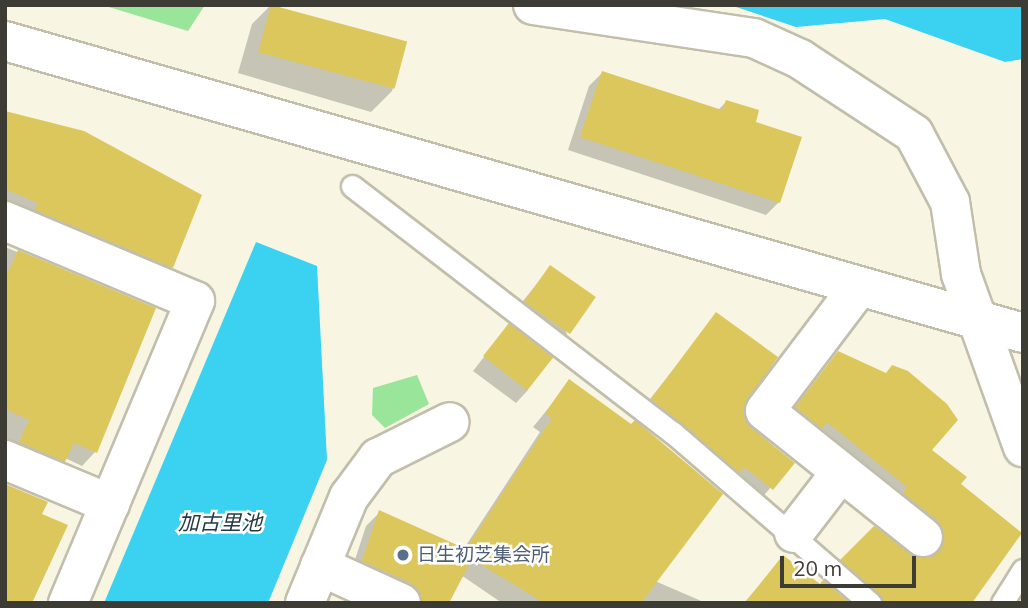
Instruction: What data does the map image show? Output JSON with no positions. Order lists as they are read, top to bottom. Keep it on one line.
{"water":["加古里池"],"places":["日生初芝集会所"],"scale_bar":"20 m"}
